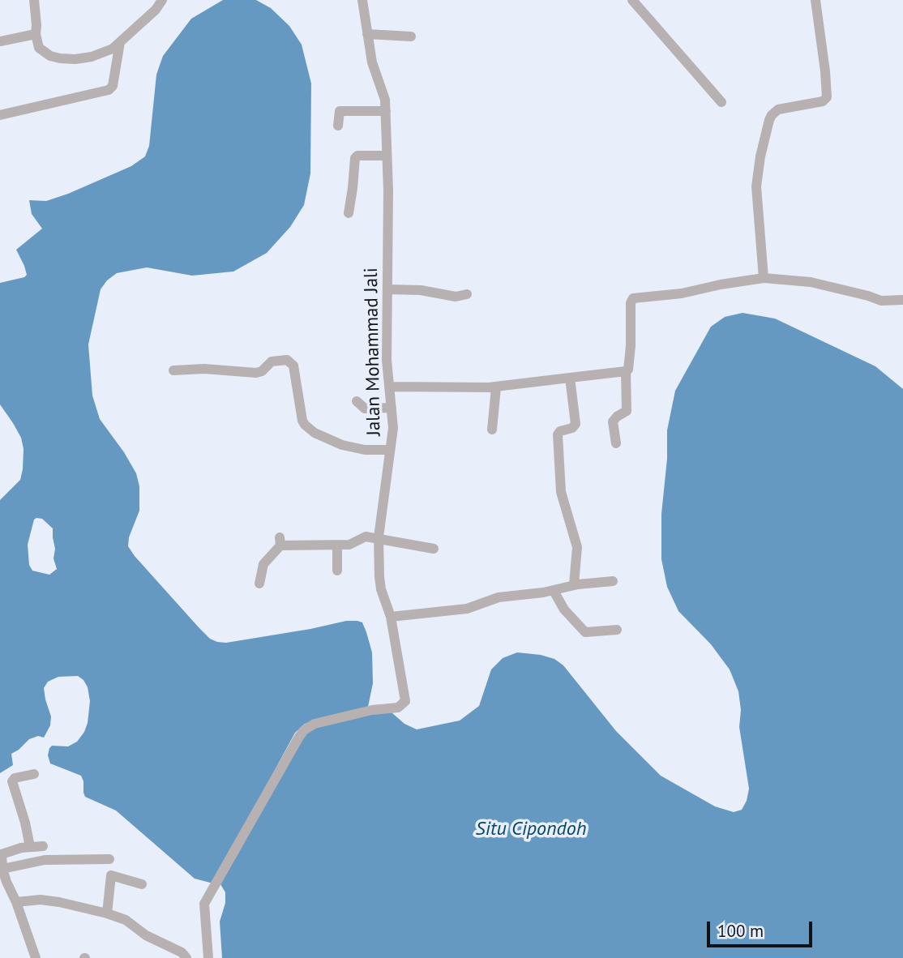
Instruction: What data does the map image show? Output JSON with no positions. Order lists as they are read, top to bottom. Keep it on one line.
{"streets":{"street":["Jalan Mohammad Jali"]},"water":["Situ Cipondoh"],"scale_bar":"100 m"}
